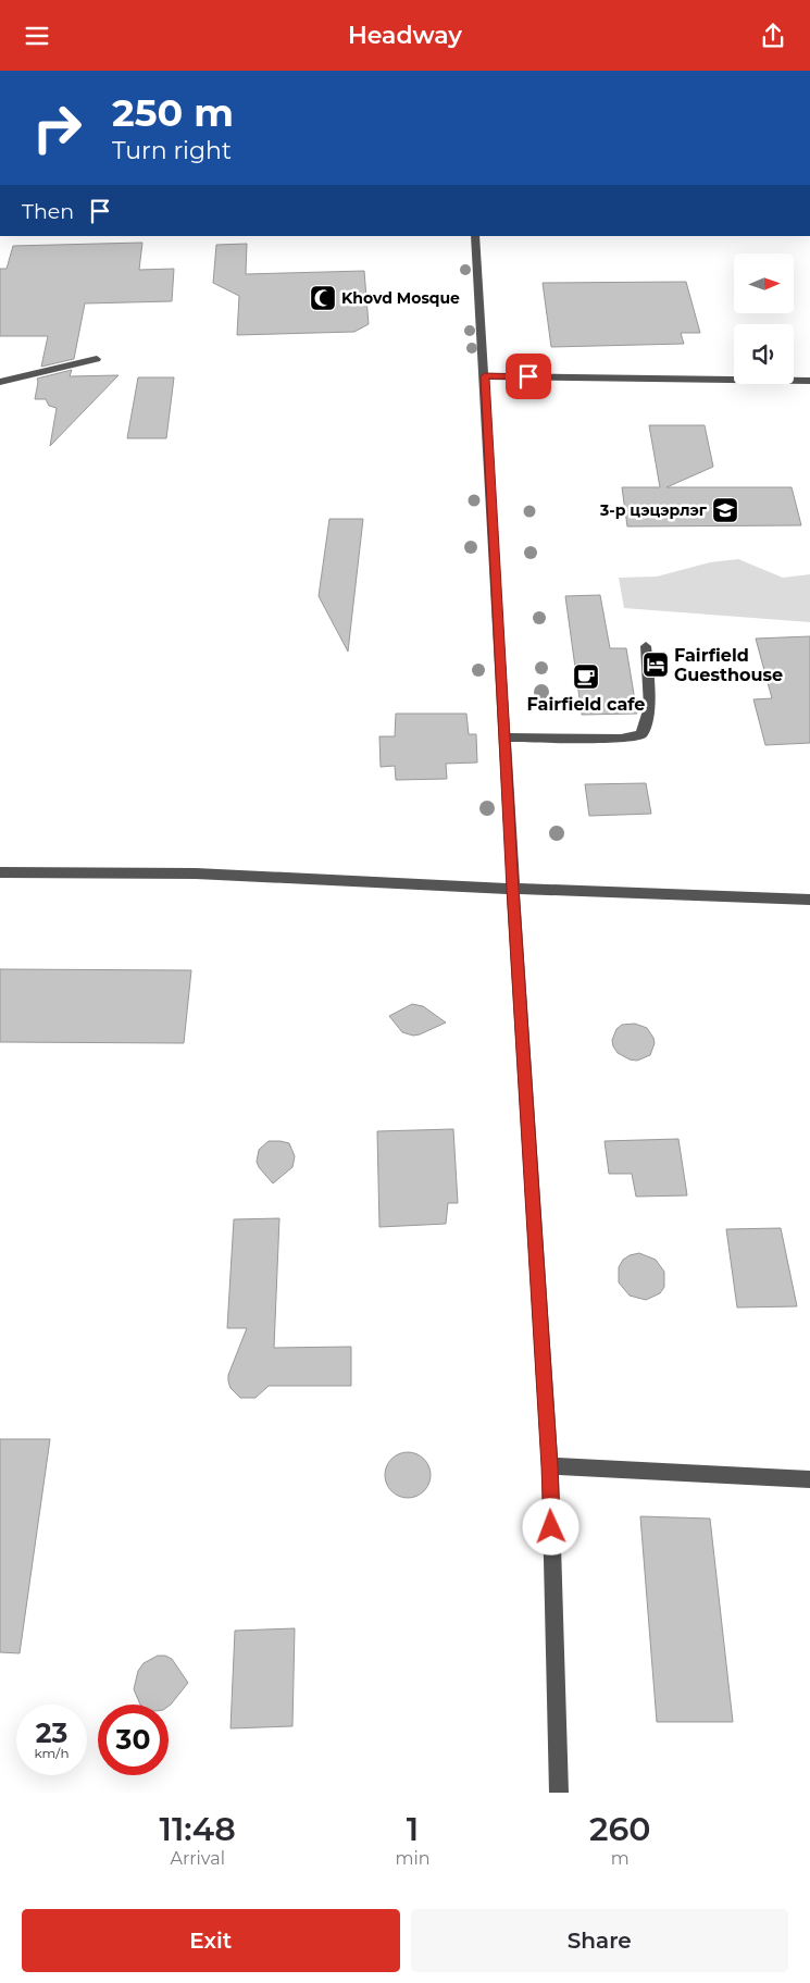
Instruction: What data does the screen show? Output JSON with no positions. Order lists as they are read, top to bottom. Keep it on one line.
{"places":{"mosque":["Khovd Mosque"],"school or university":["3-р цэцэрлэг"],"hotel":["Fairfield Guesthouse"],"cafe":["Fairfield cafe"]},"north":"right","page":{"header":"Headway","turn":["250 m","Turn right"],"then":"Then","speed":"23 km/h","limit":"30","eta":["11:48","Arrival","1","min","260","m"],"buttons":["Exit","Share"]}}
